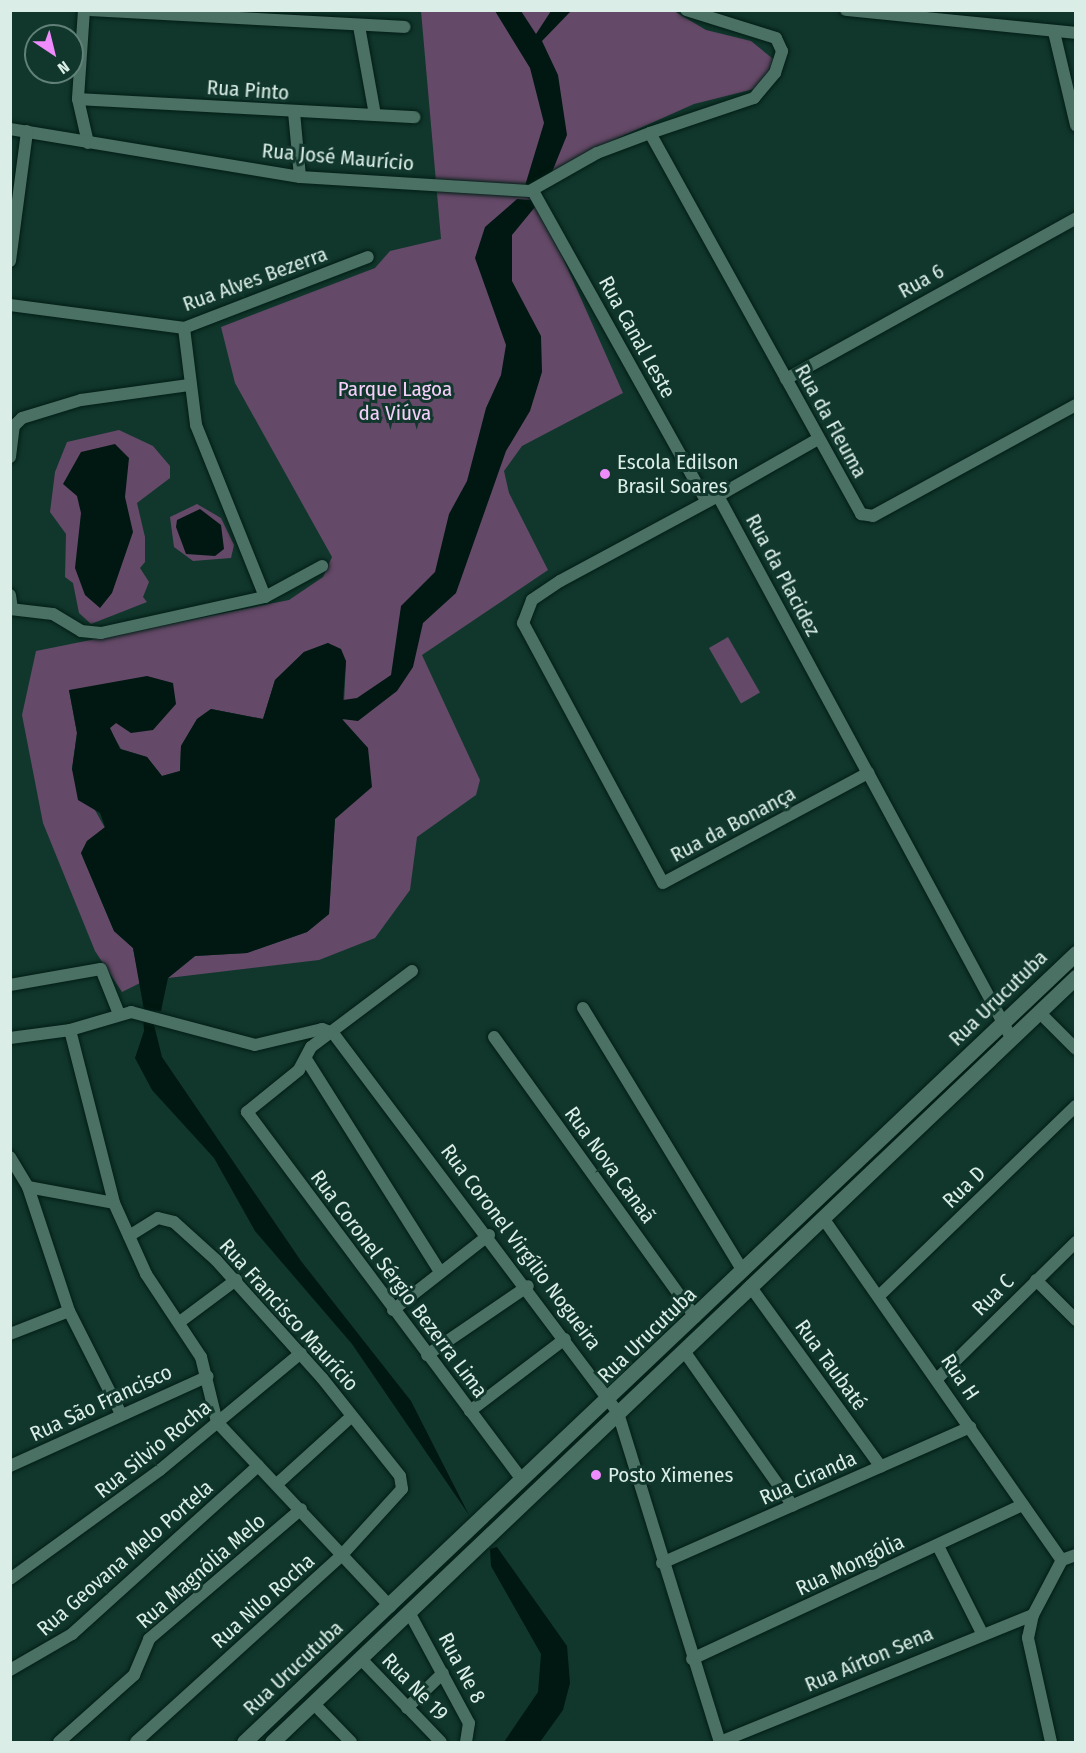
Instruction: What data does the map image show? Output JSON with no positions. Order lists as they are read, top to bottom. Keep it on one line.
{"streets":{"street":["Rua Pinto","Rua José Maurício","Rua Alves Bezerra","Rua 6","Rua Canal Leste","Rua da Fleuma","Rua da Placidez","Rua da Bonança","Rua Urucutuba","Rua Nova Canaã","Rua D","Rua Coronel Virgílio Nogueira","Rua Coronel Sérgio Bezerra Lima","Rua C","Rua Francisco Maurício","Rua Taubaté","Rua H","Rua São Francisco","Rua Silvio Rocha","Rua Ciranda","Rua Geovana Melo Portela","Rua Mongólia","Rua Magnólia Melo","Rua Nilo Rocha","Rua Aírton Sena","Rua Ne 8","Rua Ne 19"]},"crossings":[["Rua José Maurício","Rua Canal Leste"],["Rua 6","Rua da Fleuma"],["Rua Canal Leste","Rua da Placidez"],["Rua Canal Leste","Rua da Bonança"],["Rua da Placidez","Rua da Bonança"],["Rua Urucutuba","Rua Nova Canaã"],["Rua Urucutuba","Rua Coronel Virgílio Nogueira"],["Rua Urucutuba","Rua Coronel Sérgio Bezerra Lima"],["Rua Urucutuba","Rua Taubaté"],["Rua Urucutuba","Rua H"],["Rua Urucutuba","Rua Ne 8"],["Rua Urucutuba","Rua Ne 19"],["Rua D","Rua H"],["Rua Coronel Virgílio Nogueira","Rua Ciranda"],["Rua Coronel Virgílio Nogueira","Rua Mongólia"],["Rua Coronel Virgílio Nogueira","Rua Aírton Sena"],["Rua C","Rua H"],["Rua Francisco Maurício","Rua Silvio Rocha"],["Rua Francisco Maurício","Rua Nilo Rocha"],["Rua Taubaté","Rua Ciranda"],["Rua H","Rua Ciranda"],["Rua H","Rua Mongólia"]],"parks":["Parque Lagoa da Viúva"],"places":["Escola Edilson Brasil Soares","Posto Ximenes"],"north":"bottom right"}
